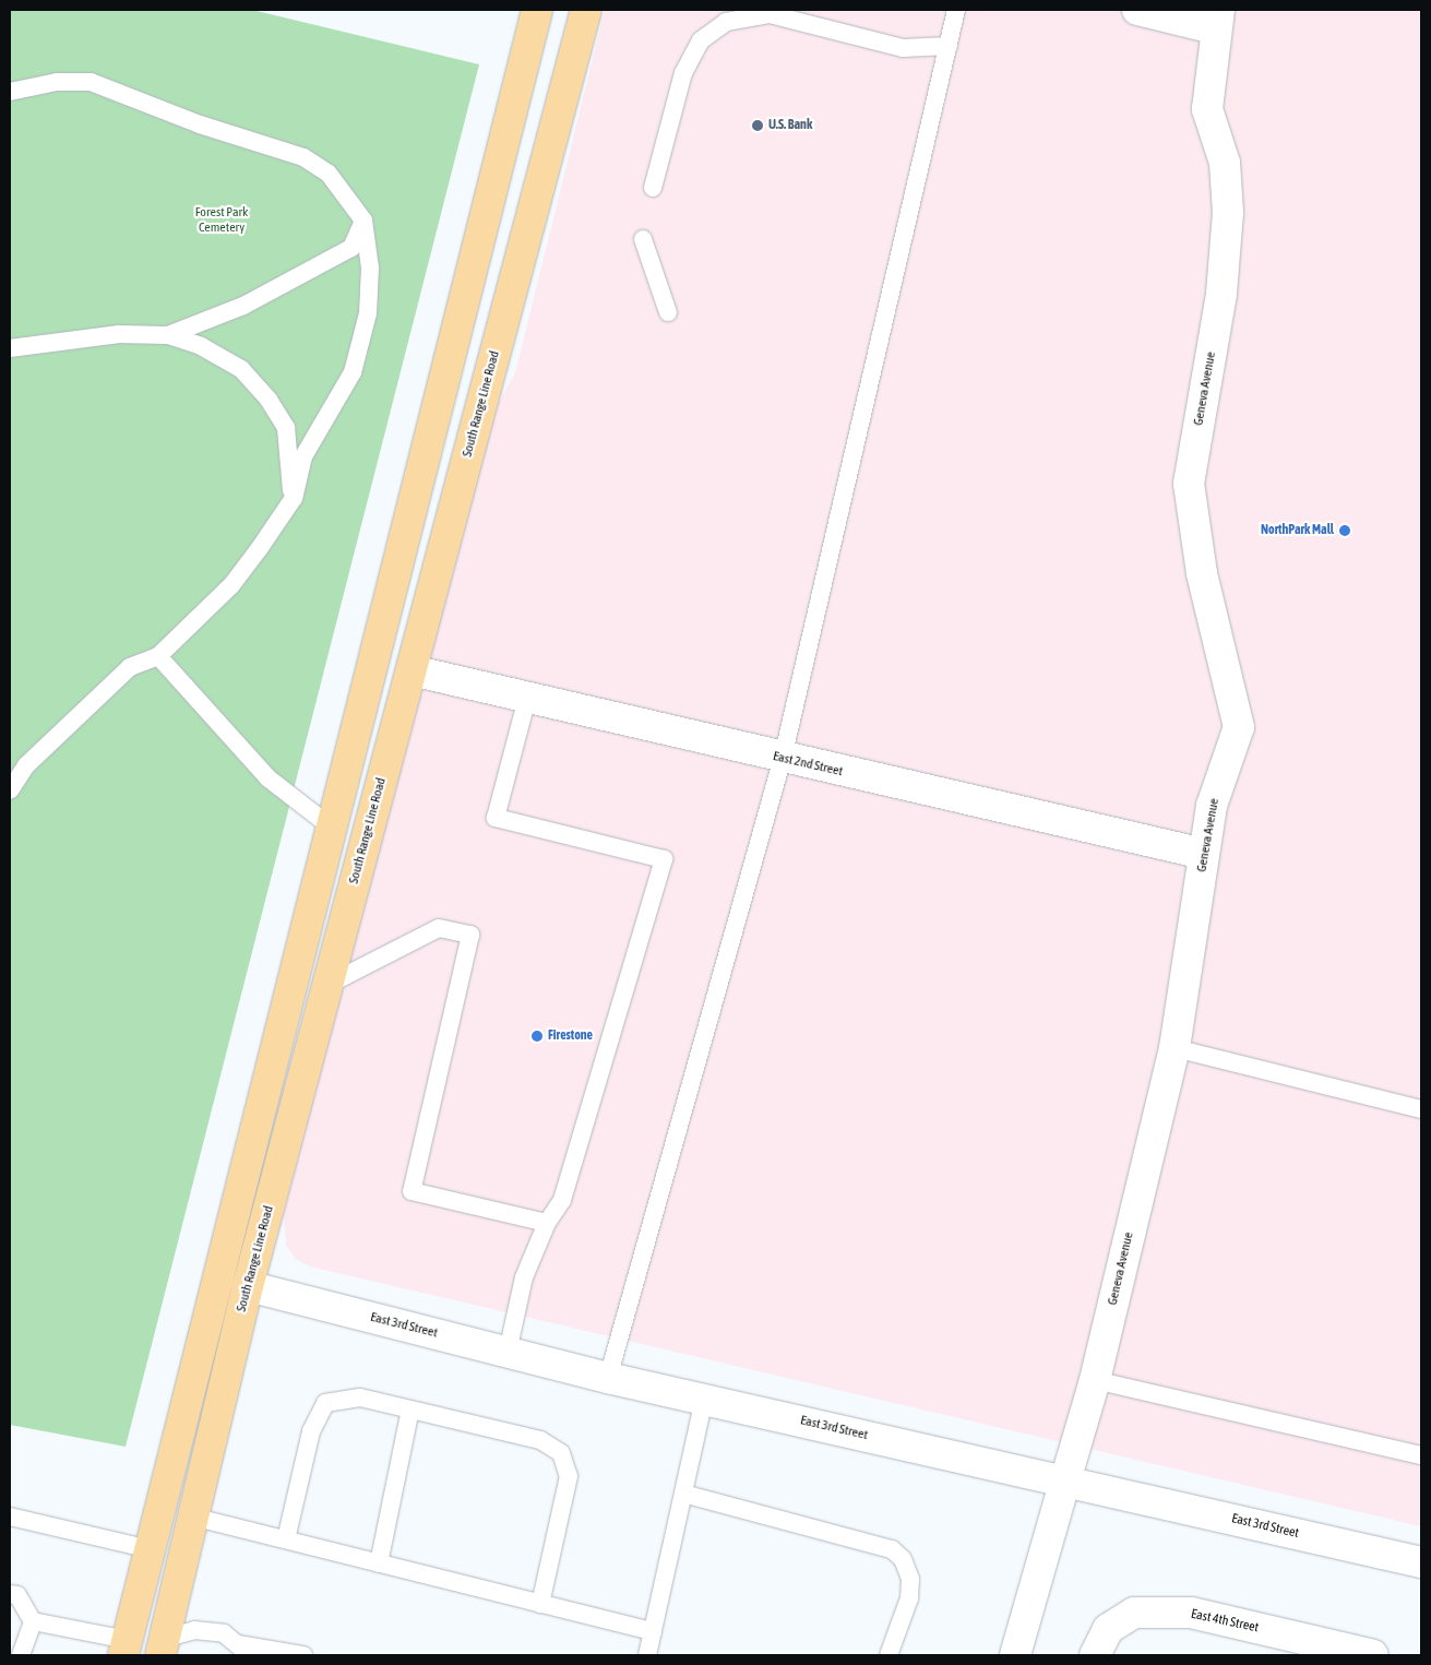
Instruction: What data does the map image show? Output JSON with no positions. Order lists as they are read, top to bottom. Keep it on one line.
{"streets":{"main road":["South Range Line Road"],"street":["Geneva Avenue","East 2nd Street","East 3rd Street","East 4th Street"]},"crossings":[["Geneva Avenue","East 2nd Street"],["Geneva Avenue","East 3rd Street"],["South Range Line Road","East 2nd Street"],["South Range Line Road","East 3rd Street"]],"parks":["Forest Park Cemetery"],"places":["U.S. Bank","NorthPark Mall","Firestone"]}
